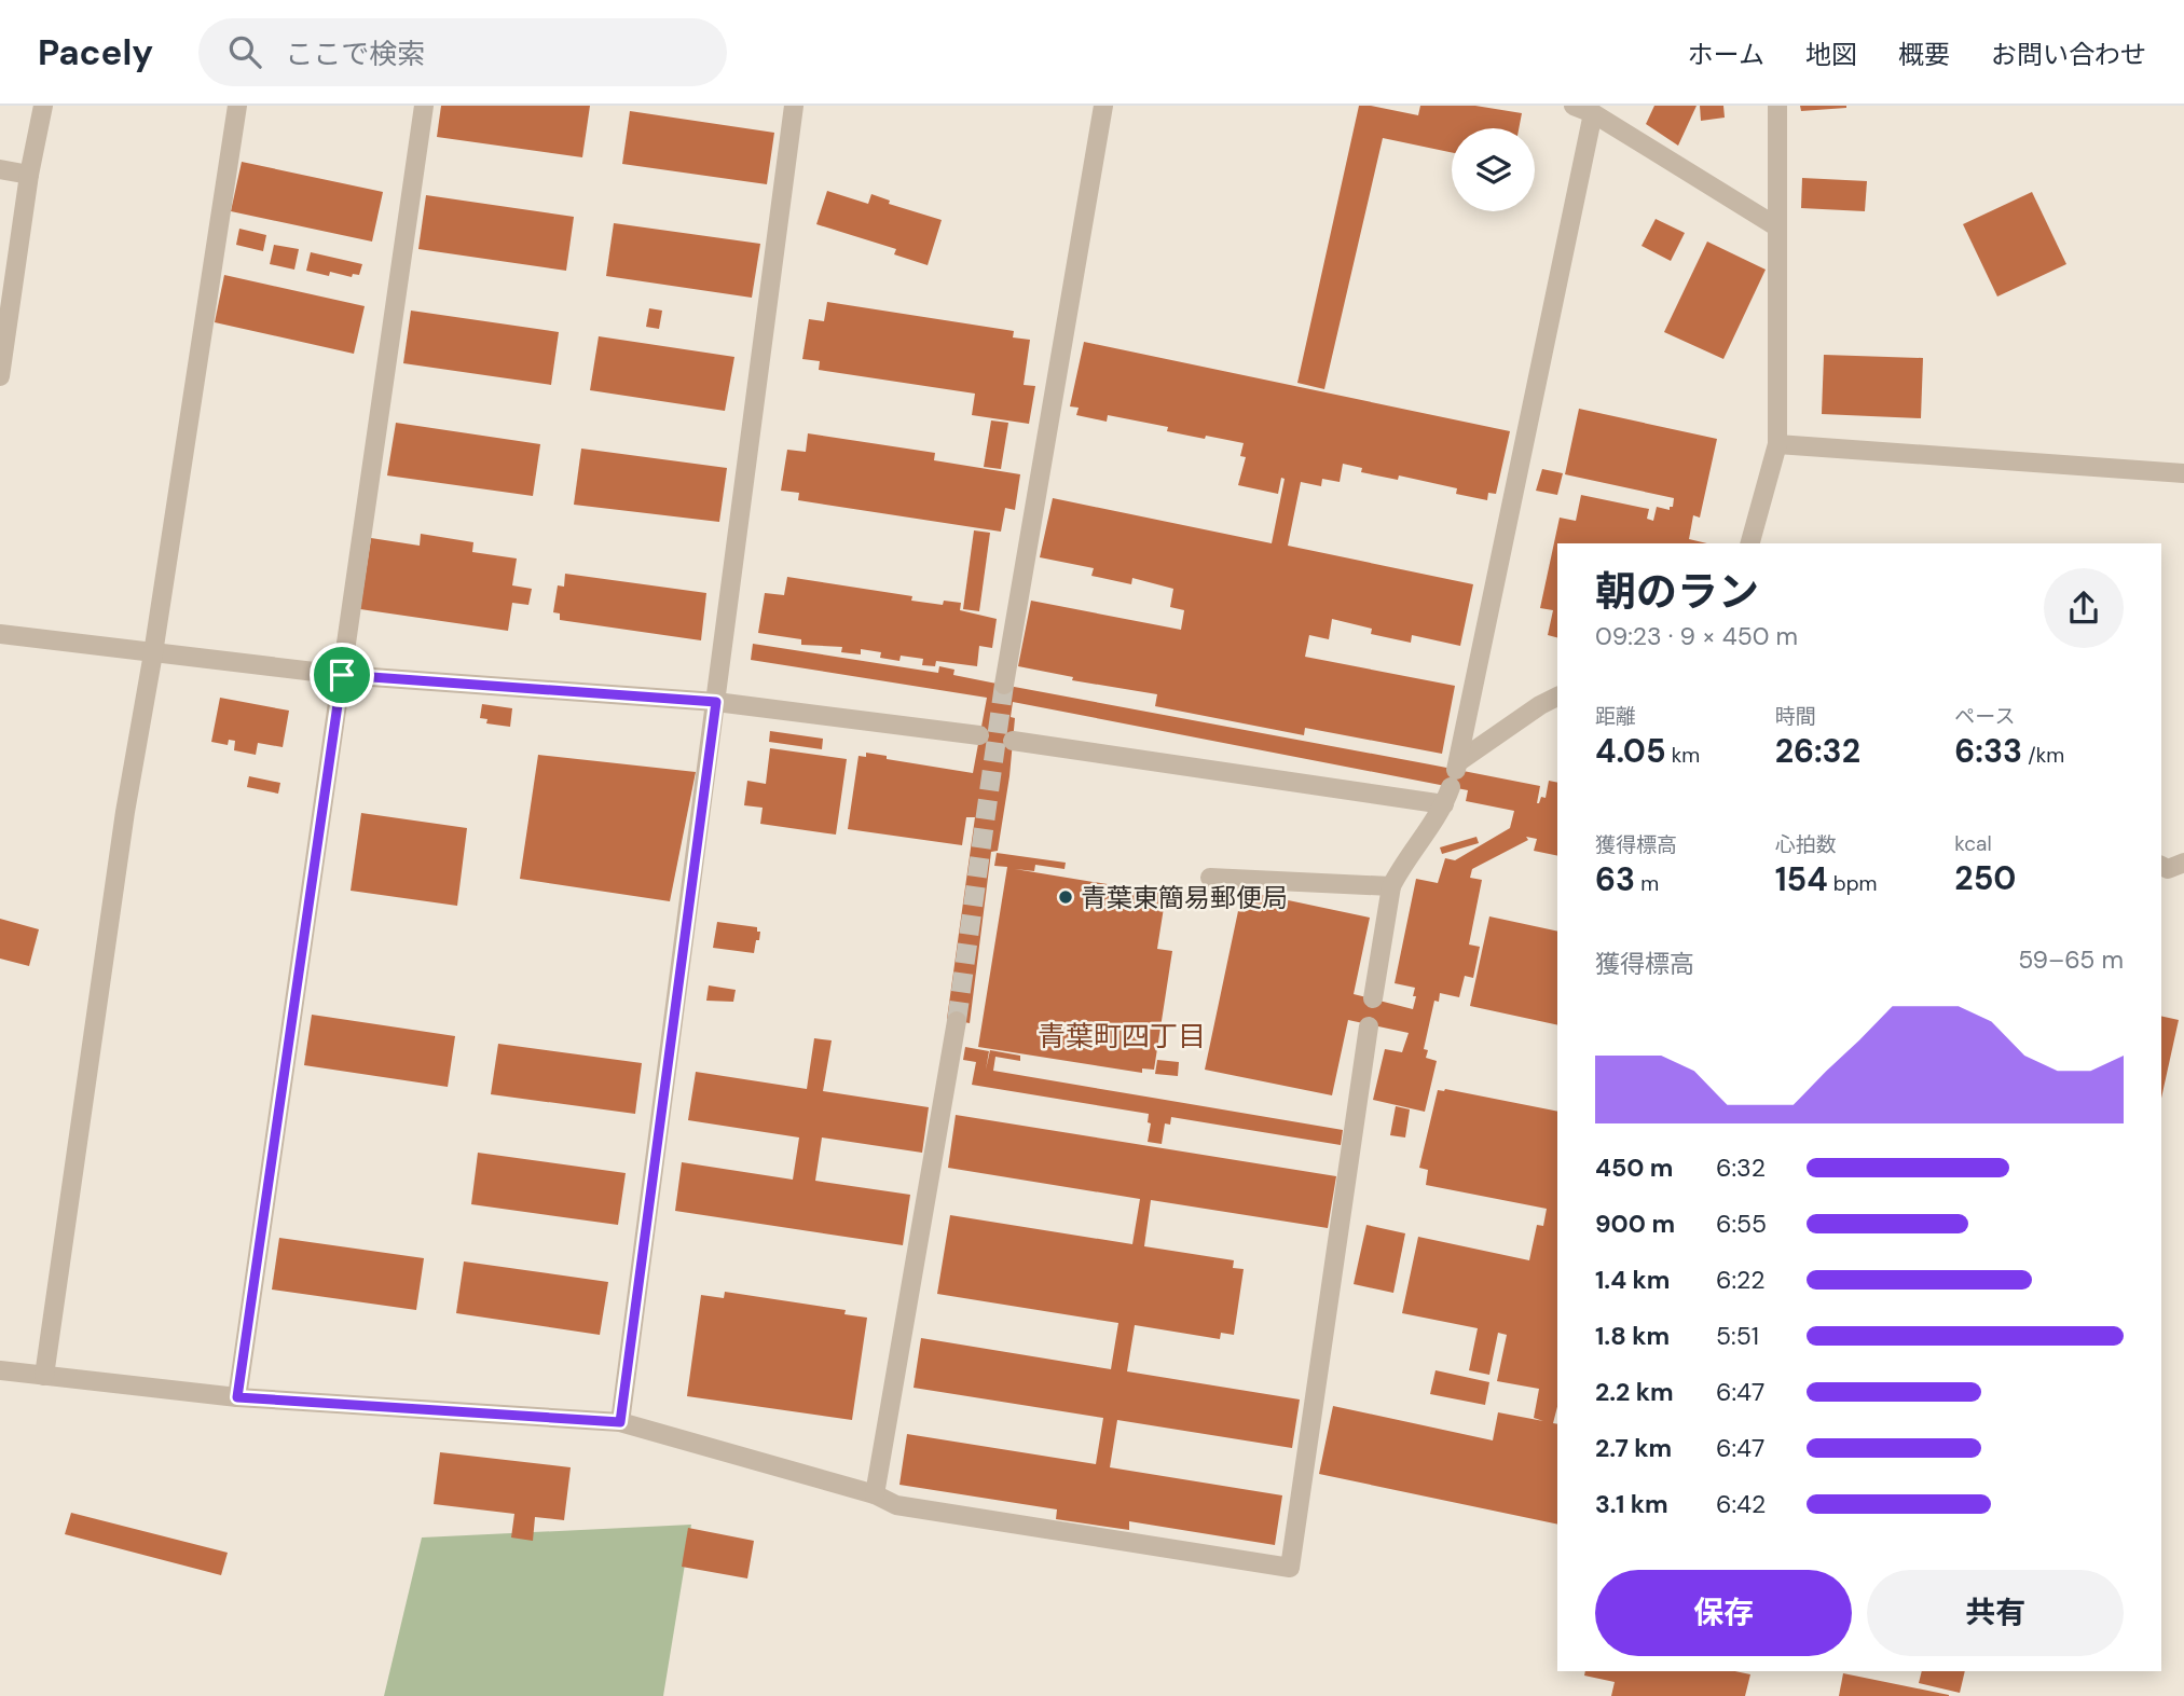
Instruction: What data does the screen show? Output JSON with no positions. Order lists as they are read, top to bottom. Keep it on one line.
{"districts":["青葉町四丁目"],"places":["青葉東簡易郵便局"],"page":{"header":"Pacely","search":"ここで検索","nav":["ホーム","地図","概要","お問い合わせ"],"heading":["朝のラン","09:23 · 9 × 450 m"],"stats":[["距離","4.05 km"],["時間","26:32"],["ペース","6:33 /km"],["獲得標高","63 m"],["心拍数","154 bpm"],["kcal","250"]],"chart":["獲得標高","59–65 m"],"list":[{"name":"450 m","note":"6:32"},{"name":"900 m","note":"6:55"},{"name":"1.4 km","note":"6:22"},{"name":"1.8 km","note":"5:51"},{"name":"2.2 km","note":"6:47"},{"name":"2.7 km","note":"6:47"},{"name":"3.1 km","note":"6:42"}],"buttons":["保存","共有"]}}
